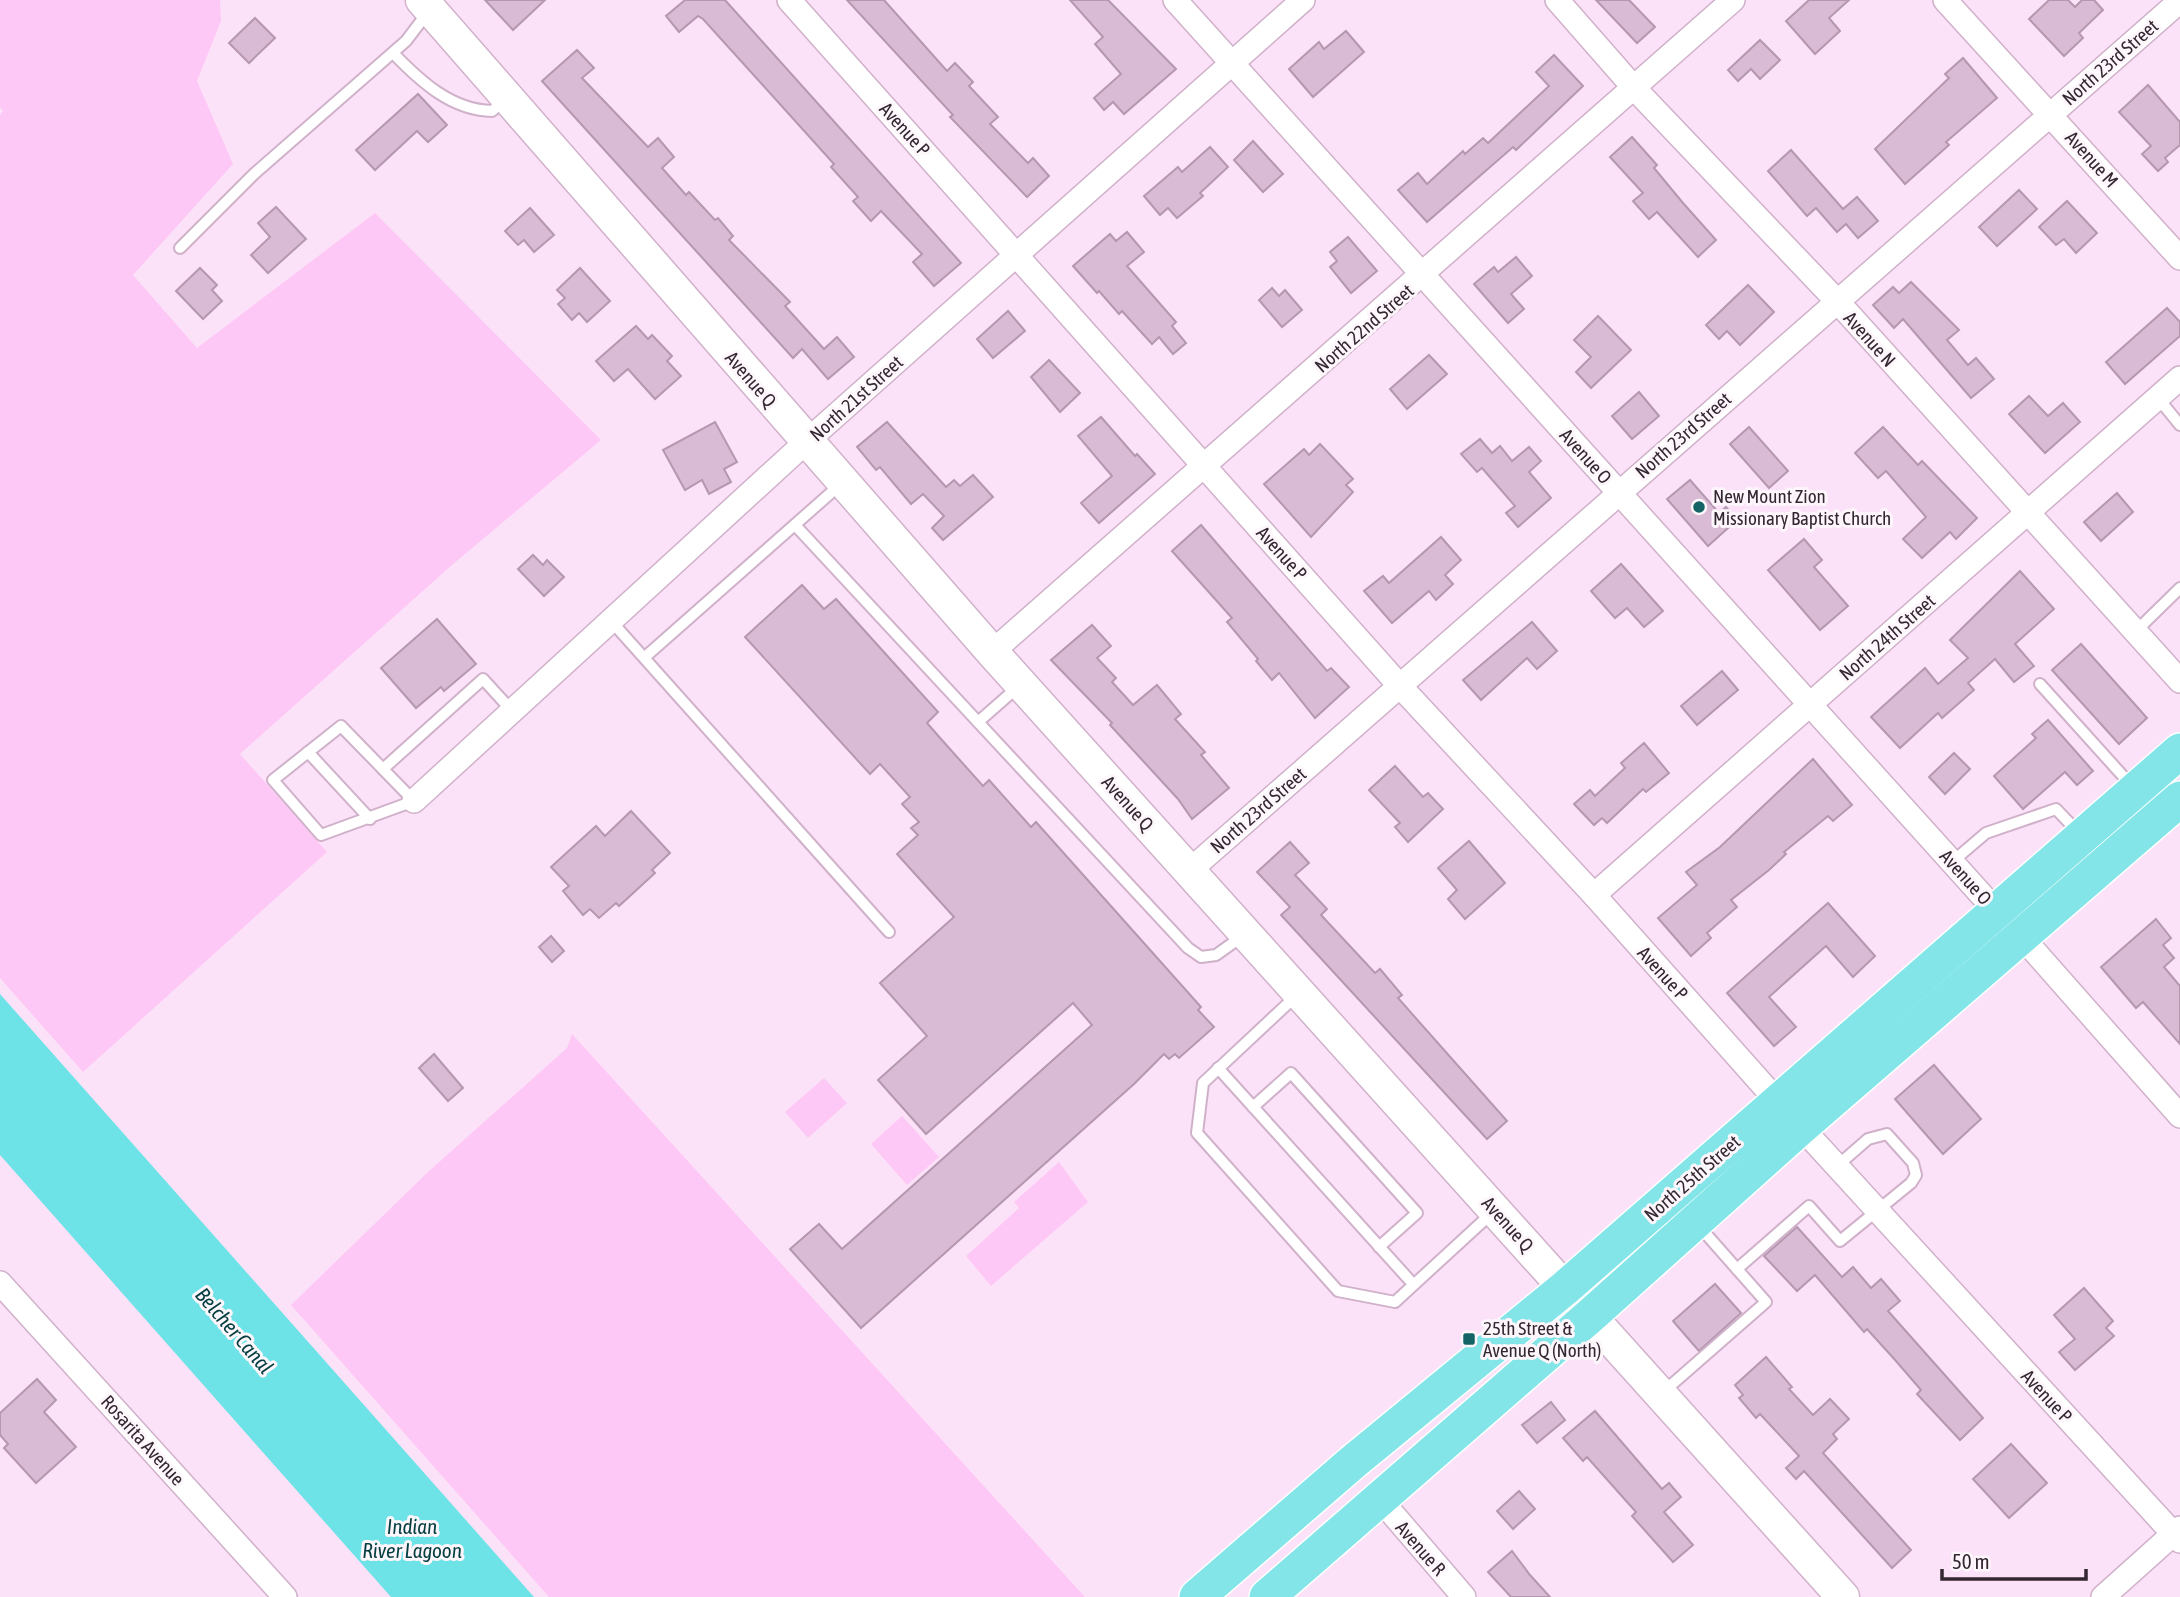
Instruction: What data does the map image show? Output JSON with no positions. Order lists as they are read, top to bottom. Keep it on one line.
{"streets":{"main road":["North 25th Street"],"street":["North 23rd Street","Avenue P","Avenue M","North 22nd Street","Avenue N","Avenue Q","North 21st Street","Avenue O","North 24th Street","Rosarita Avenue","Avenue R"]},"crossings":[["North 23rd Street","Avenue P"],["North 23rd Street","Avenue M"],["North 23rd Street","Avenue N"],["North 23rd Street","Avenue Q"],["North 23rd Street","Avenue O"],["Avenue P","North 22nd Street"],["Avenue P","North 21st Street"],["Avenue P","North 24th Street"],["Avenue P","North 25th Street"],["North 22nd Street","Avenue N"],["North 22nd Street","Avenue Q"],["North 22nd Street","Avenue O"],["Avenue N","North 24th Street"],["Avenue Q","North 21st Street"],["Avenue Q","North 25th Street"],["North 21st Street","Avenue O"],["Avenue O","North 24th Street"],["Avenue O","North 25th Street"],["North 25th Street","Avenue R"]],"water":["Belcher Canal","Indian River Lagoon"],"places":{"other":["New Mount Zion Missionary Baptist Church"],"transit":["25th Street & Avenue Q (North)"]},"scale_bar":"50 m"}
